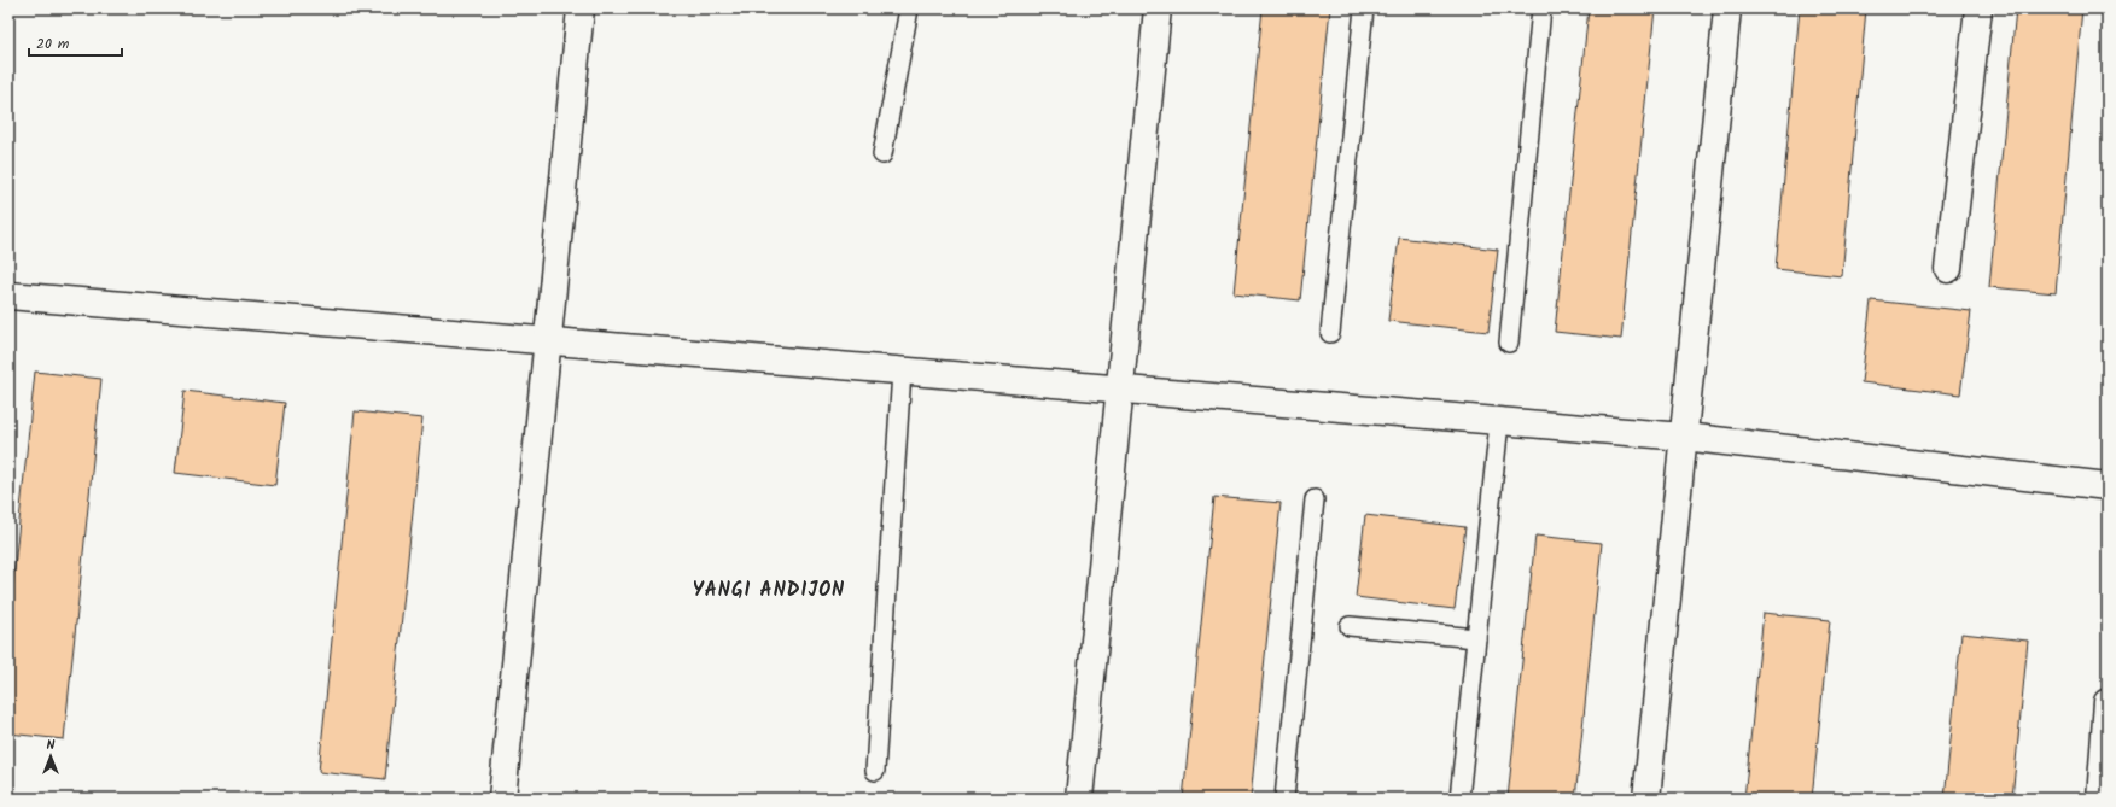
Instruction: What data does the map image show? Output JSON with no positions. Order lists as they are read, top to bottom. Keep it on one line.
{"districts":["YANGI ANDIJON"],"scale_bar":"20 m","north":"top"}
